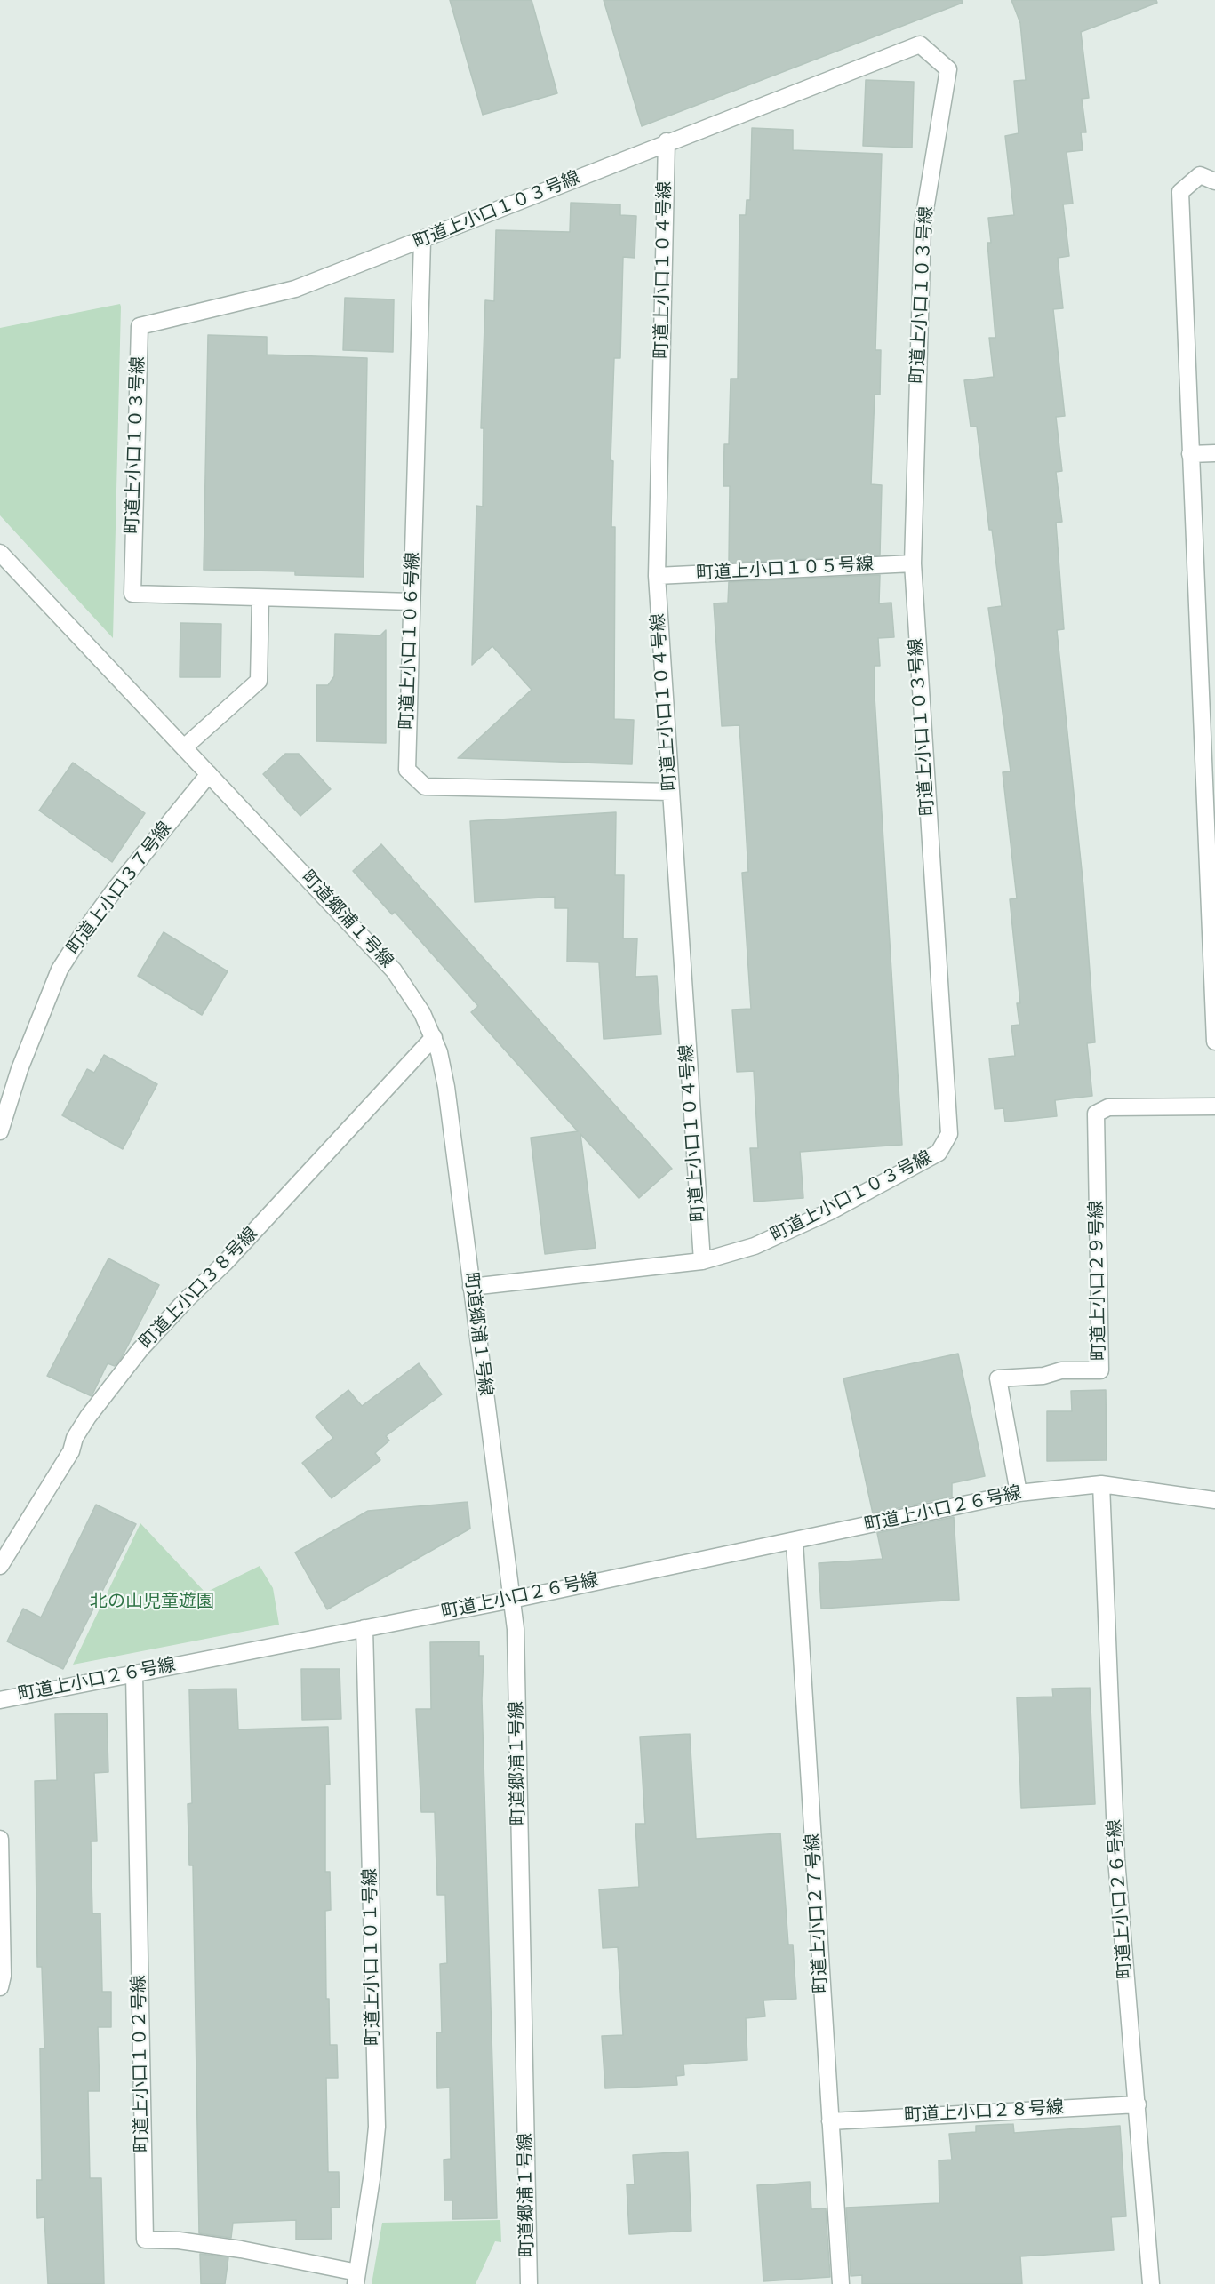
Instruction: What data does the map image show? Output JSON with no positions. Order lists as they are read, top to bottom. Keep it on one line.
{"streets":{"street":["町道上小口１０３号線","町道上小口１０４号線","町道上小口１０５号線","町道上小口１０６号線","町道上小口３７号線","町道郷浦１号線","町道上小口２９号線","町道上小口３８号線","町道上小口２６号線","町道上小口２７号線","町道上小口１０１号線","町道上小口１０２号線","町道上小口２８号線"]},"crossings":[["町道上小口１０３号線","町道上小口１０４号線"],["町道上小口１０３号線","町道上小口１０５号線"],["町道上小口１０３号線","町道上小口１０６号線"],["町道上小口１０３号線","町道郷浦１号線"],["町道上小口１０４号線","町道上小口１０５号線"],["町道上小口１０４号線","町道上小口１０６号線"],["町道上小口３７号線","町道郷浦１号線"],["町道郷浦１号線","町道上小口３８号線"],["町道郷浦１号線","町道上小口２６号線"],["町道上小口２９号線","町道上小口２６号線"],["町道上小口２６号線","町道上小口２７号線"],["町道上小口２６号線","町道上小口１０１号線"],["町道上小口２６号線","町道上小口１０２号線"],["町道上小口２６号線","町道上小口２８号線"],["町道上小口２７号線","町道上小口２８号線"],["町道上小口１０１号線","町道上小口１０２号線"]],"parks":["北の山児童遊園"]}
